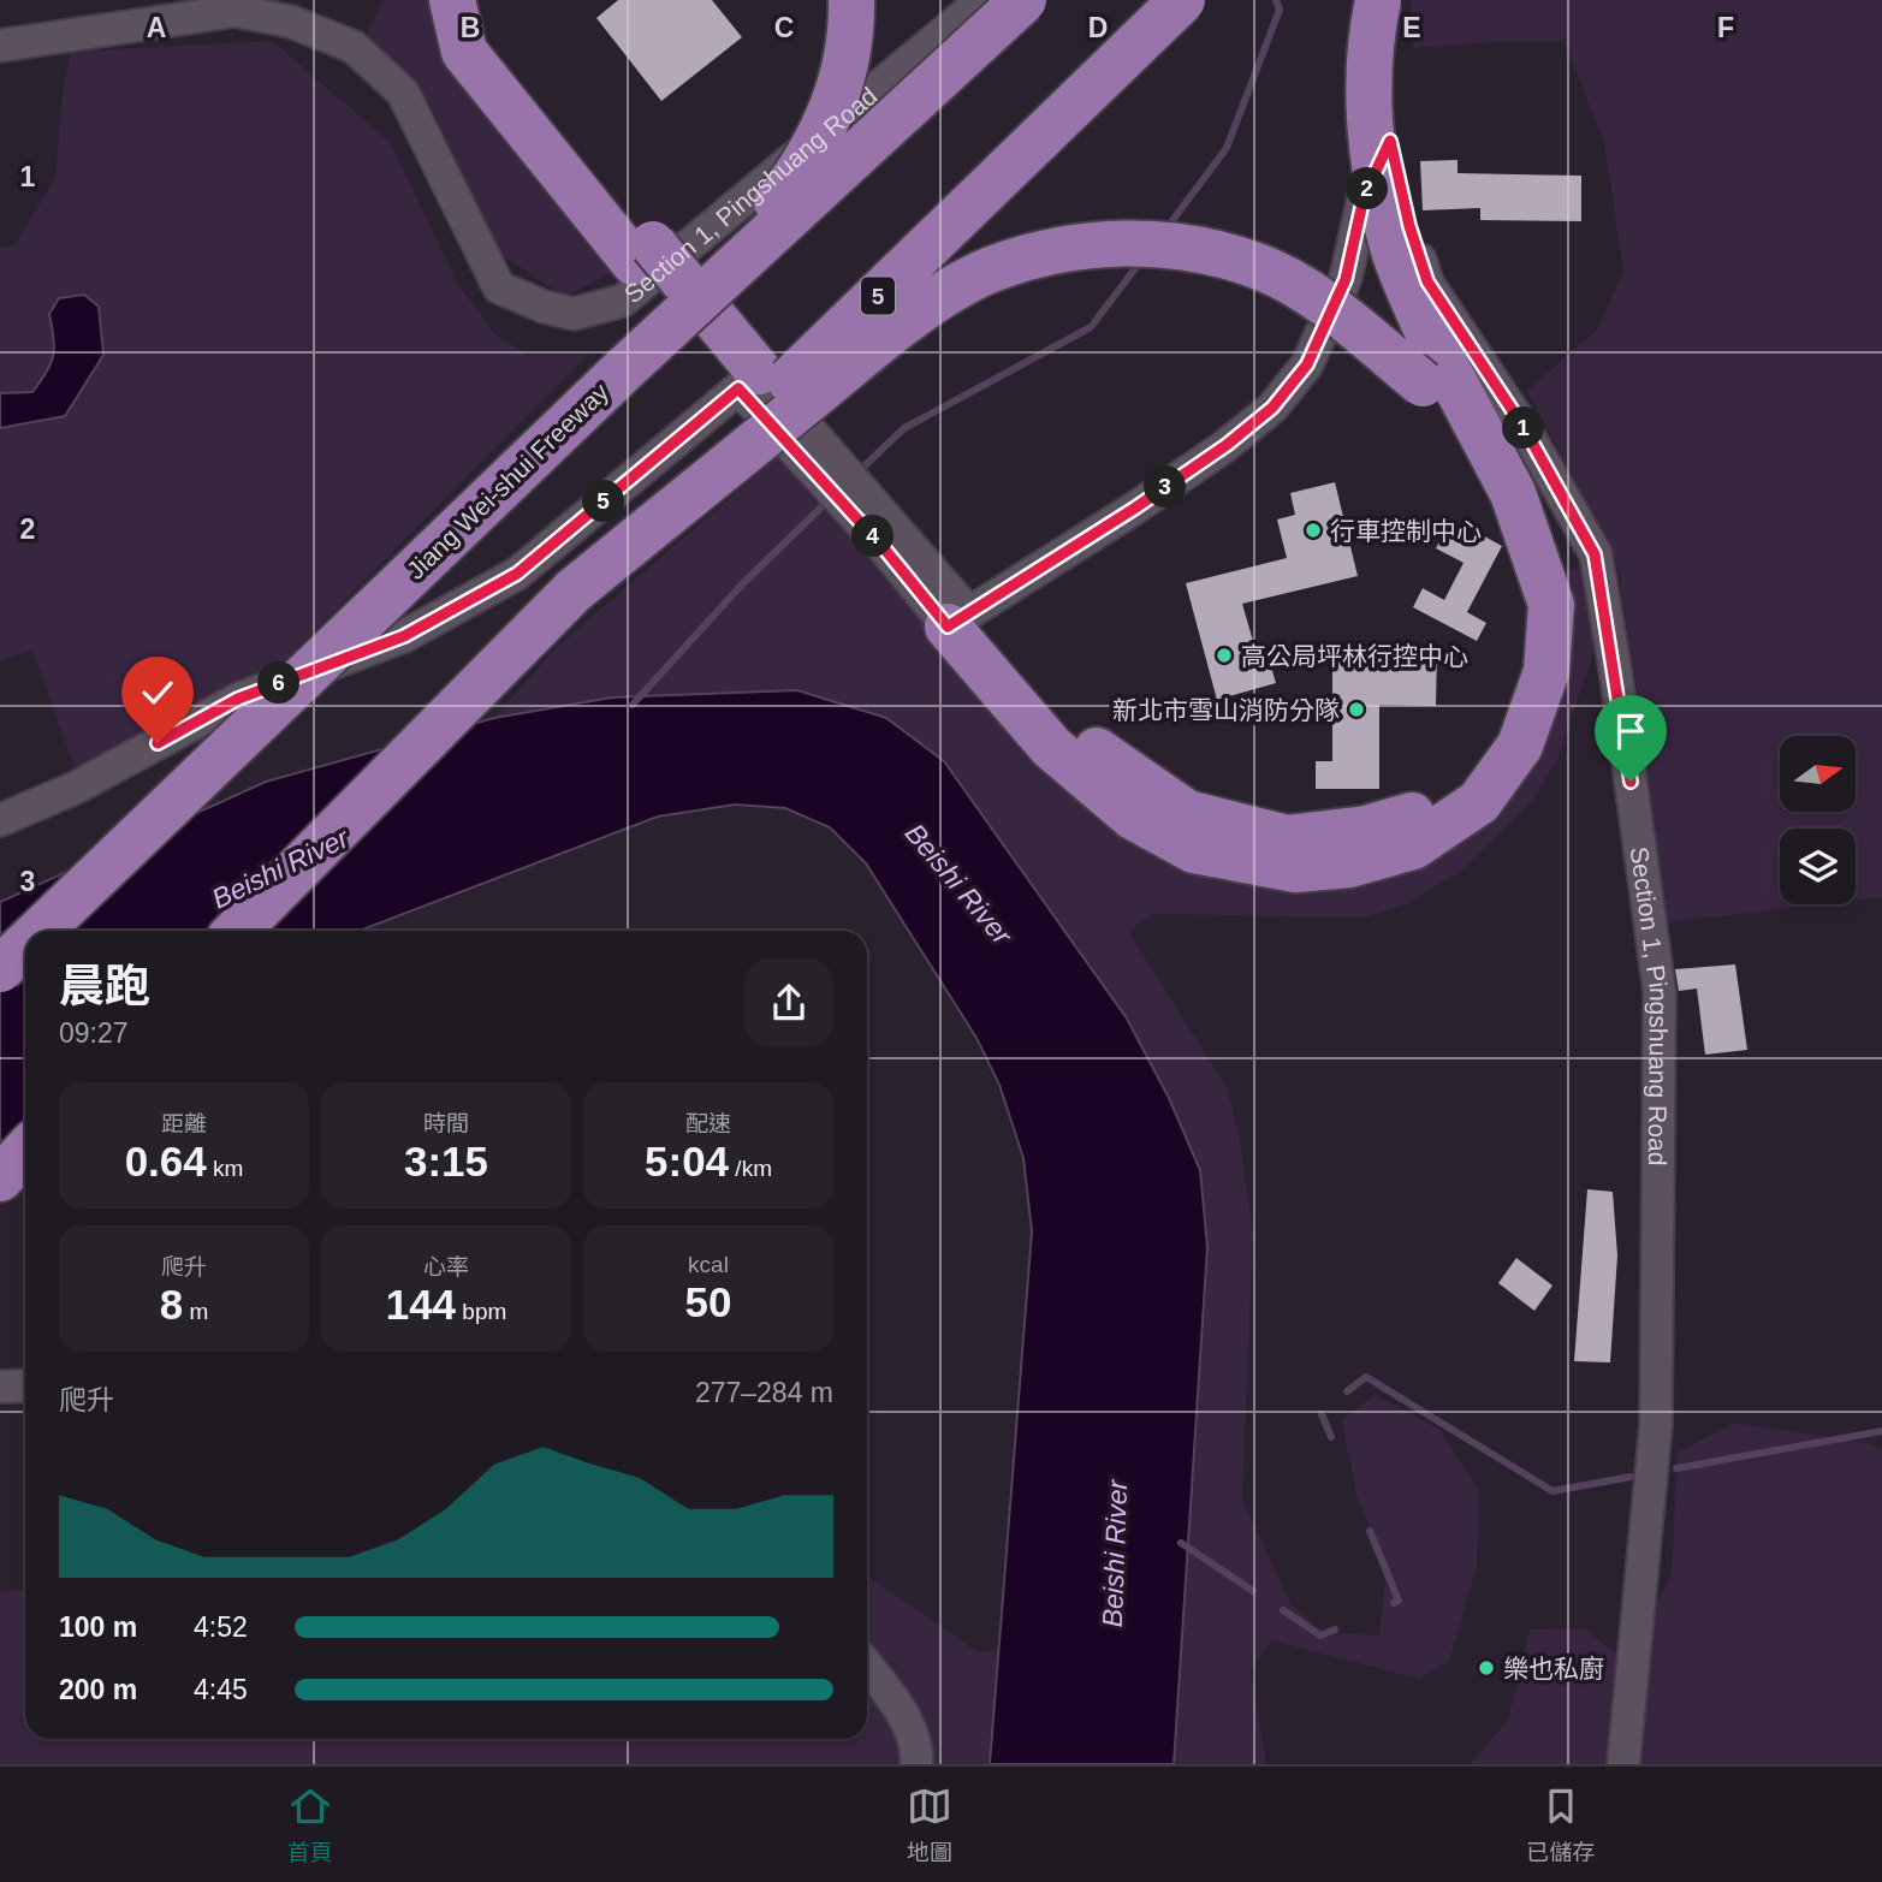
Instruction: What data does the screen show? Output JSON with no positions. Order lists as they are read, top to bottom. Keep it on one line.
{"streets":{"highway":["5","Jiang Wei-shui Freeway"],"street":["Section 1, Pingshuang Road"]},"crossings":[["Section 1, Pingshuang Road","Jiang Wei-shui Freeway"]],"water":["Beishi River"],"places":["行車控制中心","高公局坪林行控中心","新北市雪山消防分隊","樂也私廚"],"north":"right","page":{"pins":["2","1","3","5","4","6"],"heading":["晨跑","09:27"],"stats":[["距離","0.64 km"],["時間","3:15"],["配速","5:04 /km"],["爬升","8 m"],["心率","144 bpm"],["kcal","50"]],"chart":["爬升","277–284 m"],"list":[{"name":"100 m","note":"4:52"},{"name":"200 m","note":"4:45"}],"tabs":["首頁","地圖","已儲存"]},"grid":{"columns":["A","B","C","D","E","F"],"rows":["1","2","3"]}}
